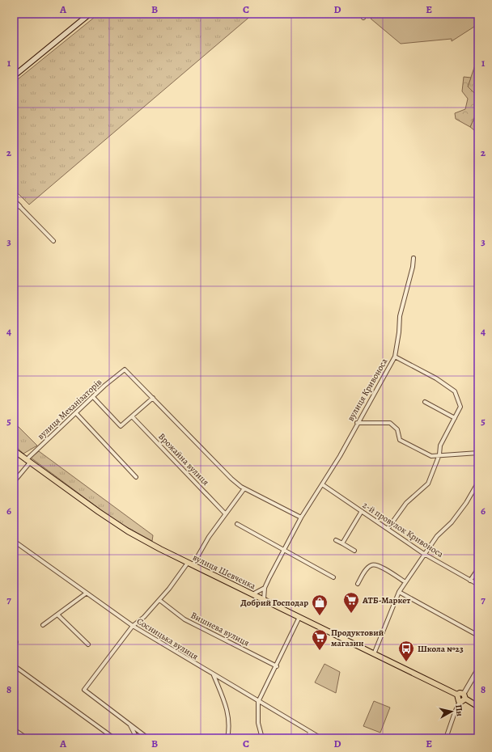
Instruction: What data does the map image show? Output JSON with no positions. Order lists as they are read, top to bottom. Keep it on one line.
{"streets":{"main road":["вулиця Шевченка"],"street":["вулиця Кривоноса","вулиця Механізаторів","Врожайна вулиця","2-й провулок Кривоноса","Вишнева вулиця","Сосницька вулиця"]},"crossings":[["вулиця Кривоноса","2-й провулок Кривоноса"],["вулиця Кривоноса","вулиця Шевченка"],["вулиця Механізаторів","вулиця Шевченка"]],"places":{"supermarket":["АТБ-Маркет","Продуктовий магазин"],"shop":["Добрий Господар"],"bus stop":["Школа №23"]},"north":"right","grid":{"columns":["A","B","C","D","E"],"rows":["1","2","3","4","5","6","7","8"]}}
